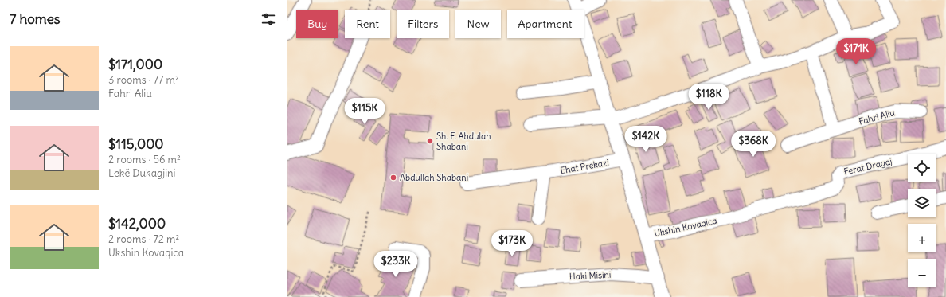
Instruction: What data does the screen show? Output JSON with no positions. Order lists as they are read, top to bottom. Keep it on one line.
{"streets":{"street":["Fahri Aliu","Ehat Prekazi","Ferat Dragaj","Ukshin Kovaqica","Haki Misini"]},"crossings":[["Ehat Prekazi","Ukshin Kovaqica"],["Ferat Dragaj","Ukshin Kovaqica"],["Ukshin Kovaqica","Haki Misini"]],"places":["Sh. F. Abdulah Shabani","Abdullah Shabani"],"page":{"heading":"7 homes","chip":["Buy","Rent","Filters","New","Apartment"],"list":[{"name":"$171,000","note":"3 rooms · 77 m² · Fahri Aliu"},{"name":"$115,000","note":"2 rooms · 56 m² · Lekë Dukagjini"},{"name":"$142,000","note":"2 rooms · 72 m² · Ukshin Kovaqica"}],"price":["$171K","$118K","$115K","$142K","$368K","$173K","$233K"],"map_buttons":["+","−"]}}
